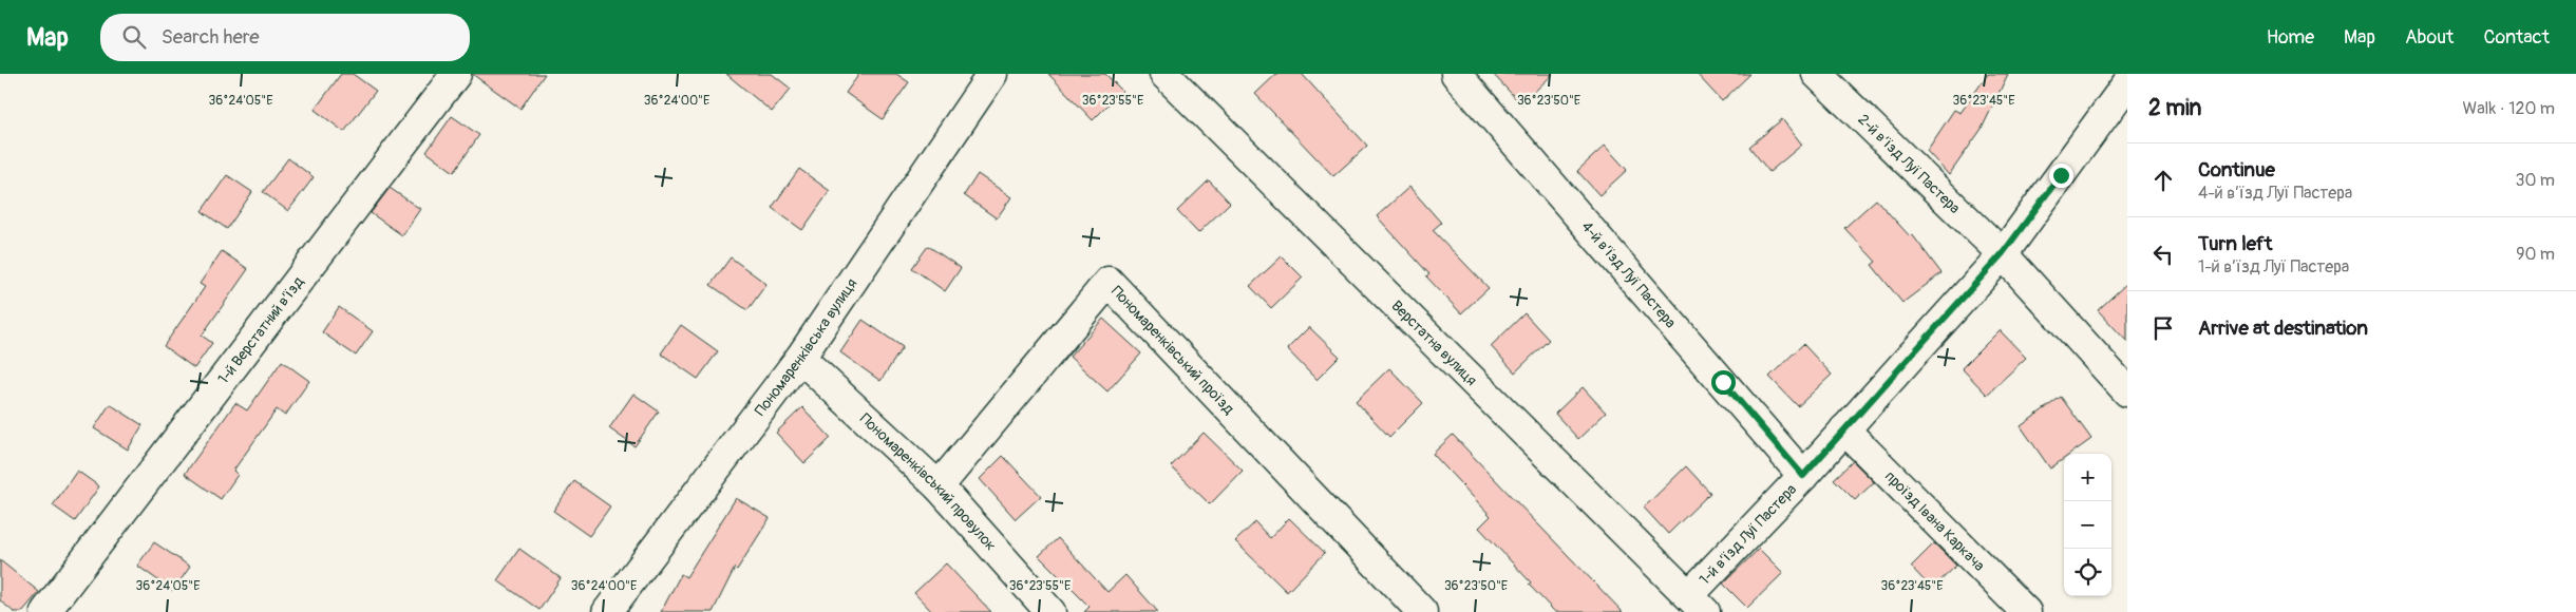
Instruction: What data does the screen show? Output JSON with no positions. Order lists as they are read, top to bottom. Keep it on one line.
{"streets":{"street":["2-й в’їзд Луї Пастера","4-й в’їзд Луї Пастера","1-й Верстатний в’їзд","Верстатна вулиця","Пономаренківська вулиця","Пономаренківський проїзд","Пономаренківський провулок","проїзд Івана Каркача","1-й в’їзд Луї Пастера"]},"crossings":[["2-й в’їзд Луї Пастера","1-й в’їзд Луї Пастера"],["4-й в’їзд Луї Пастера","1-й в’їзд Луї Пастера"],["Верстатна вулиця","1-й в’їзд Луї Пастера"],["Пономаренківська вулиця","Пономаренківський провулок"],["Пономаренківський проїзд","Пономаренківський провулок"],["проїзд Івана Каркача","1-й в’їзд Луї Пастера"]],"page":{"header":"Map","search":"Search here","nav":["Home","Map","About","Contact"],"heading":["2 min","Walk · 120 m"],"list":[["Continue","4-й в’їзд Луї Пастера","30 m"],["Turn left","1-й в’їзд Луї Пастера","90 m"],"Arrive at destination"],"map_buttons":["+","−"]},"coordinates":["36°24'05\"E","36°24'00\"E","36°23'55\"E","36°23'50\"E","36°23'45\"E"]}
